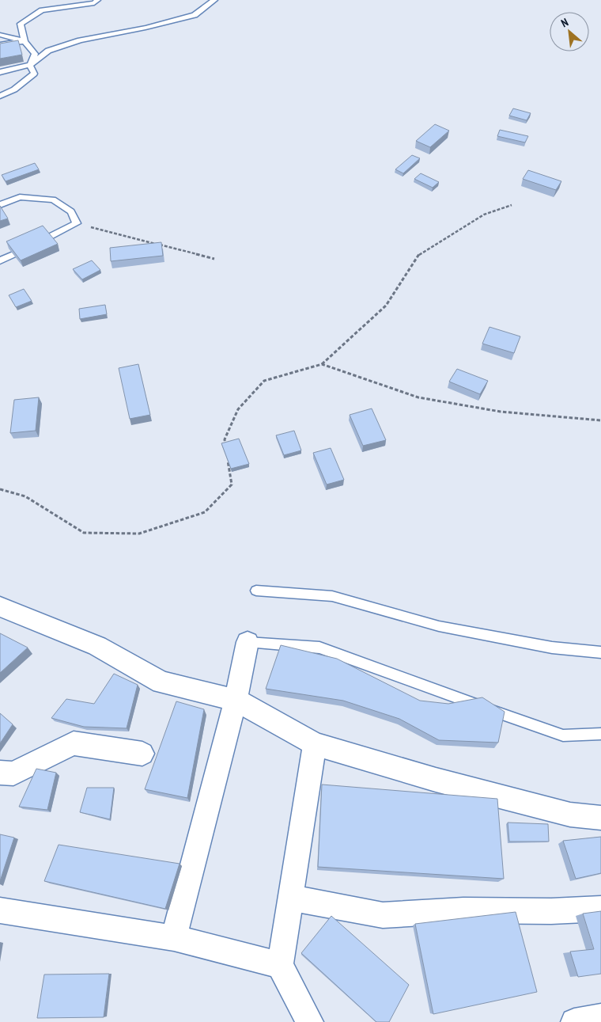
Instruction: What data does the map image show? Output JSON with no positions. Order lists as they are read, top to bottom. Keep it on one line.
{"north":"top left"}
